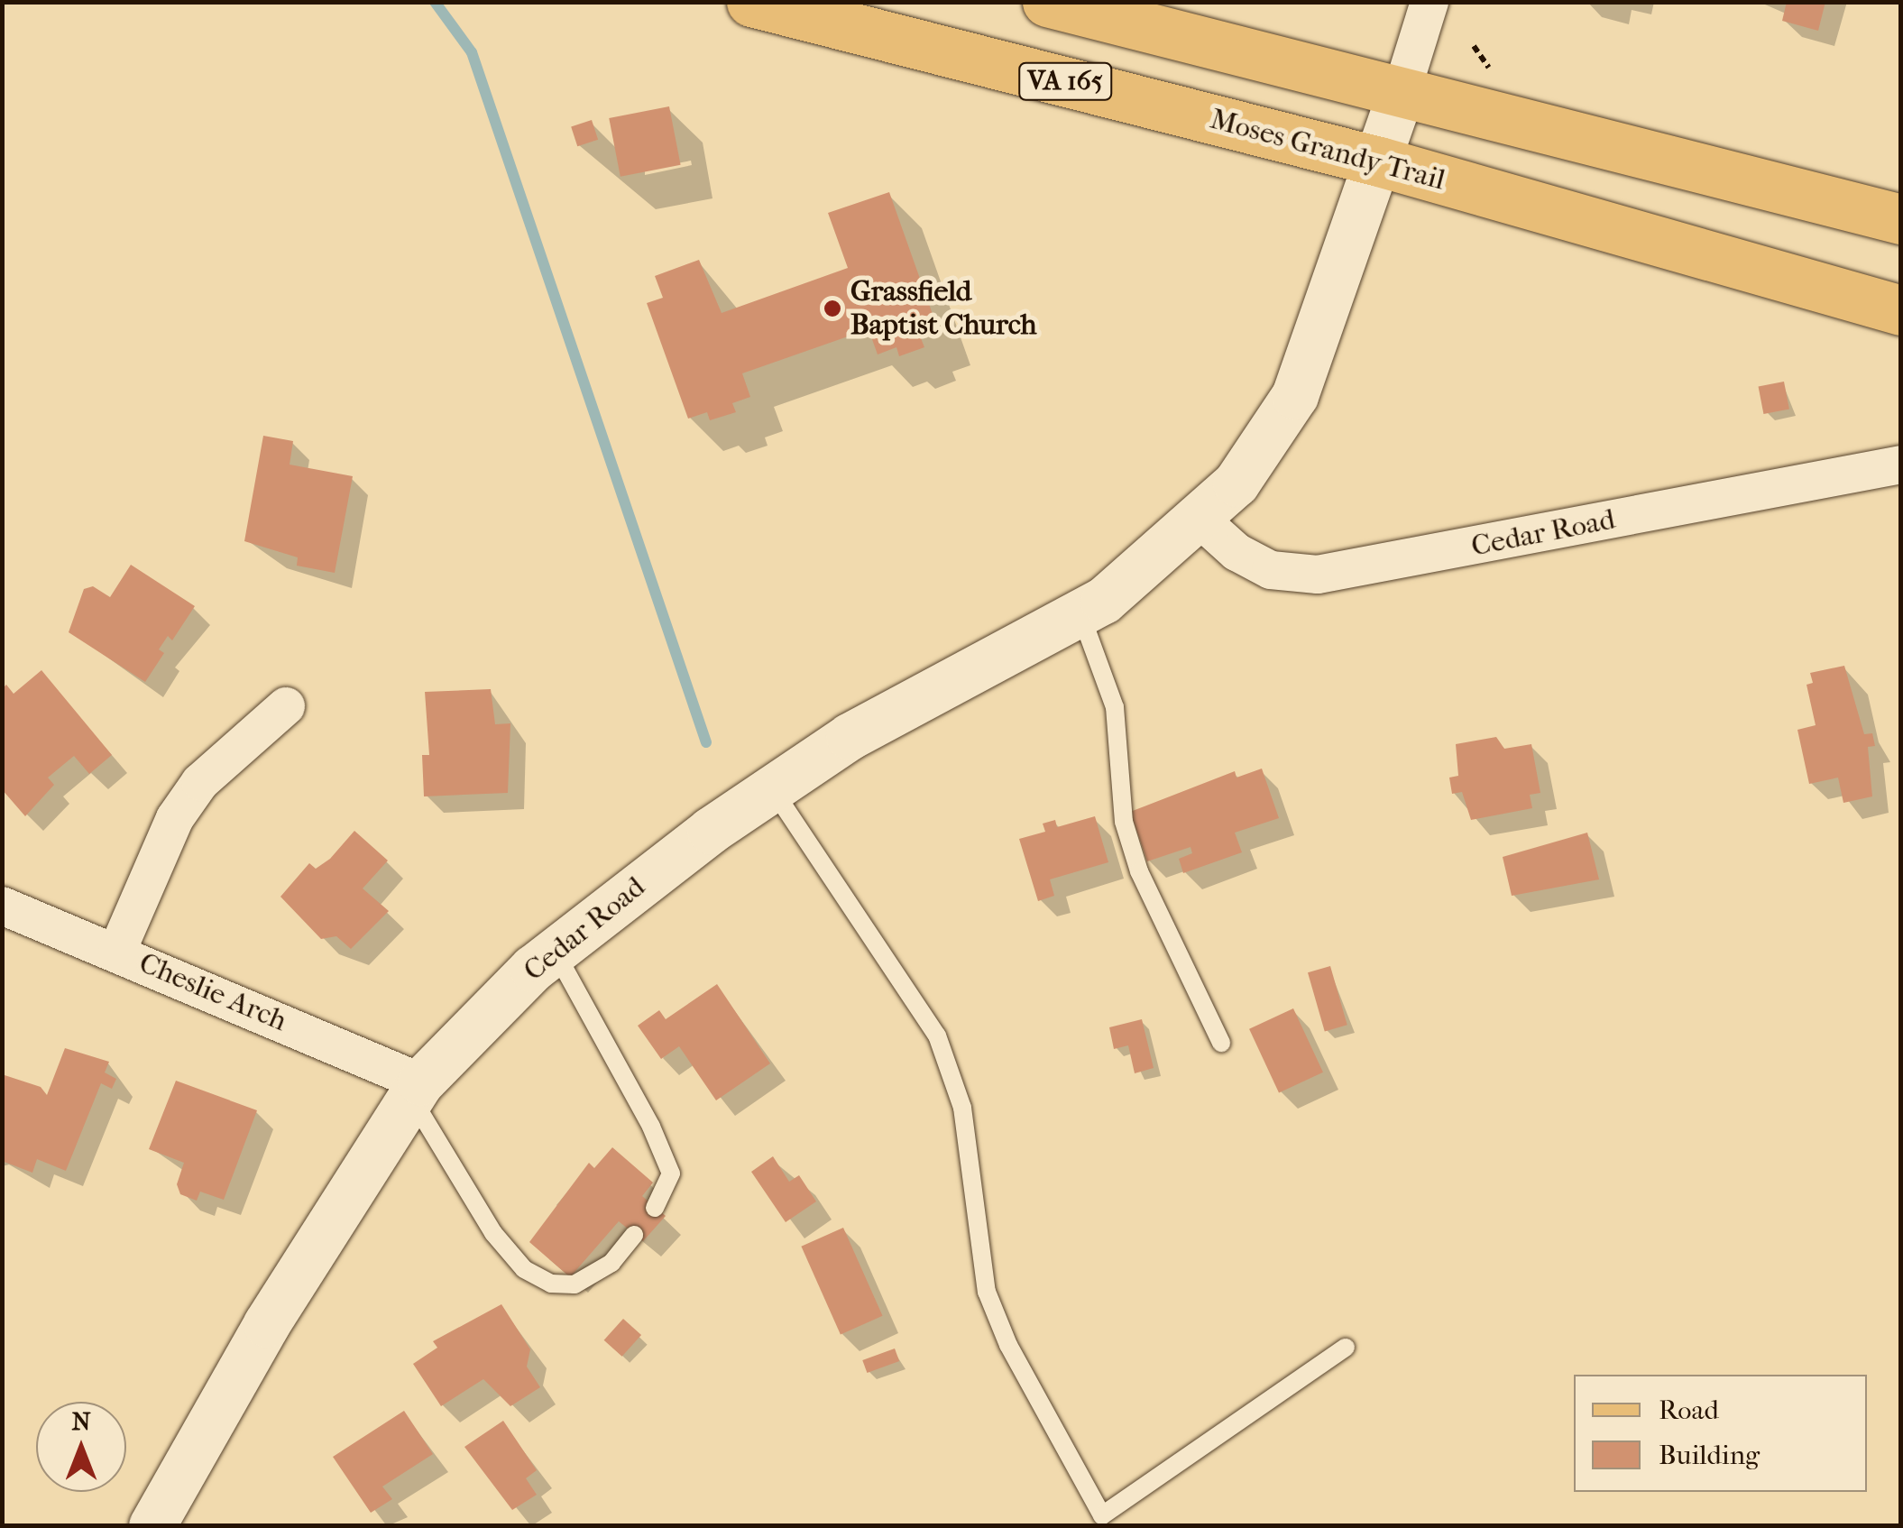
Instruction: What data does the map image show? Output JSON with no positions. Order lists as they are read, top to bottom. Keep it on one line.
{"streets":{"main road":["VA 165","Moses Grandy Trail"],"street":["Cedar Road","Cheslie Arch"]},"crossings":[["VA 165","Cedar Road"],["Moses Grandy Trail","Cedar Road"],["Cedar Road","Cheslie Arch"]],"places":["Grassfield Baptist Church"],"legend":["Road","Building"],"north":"top"}
